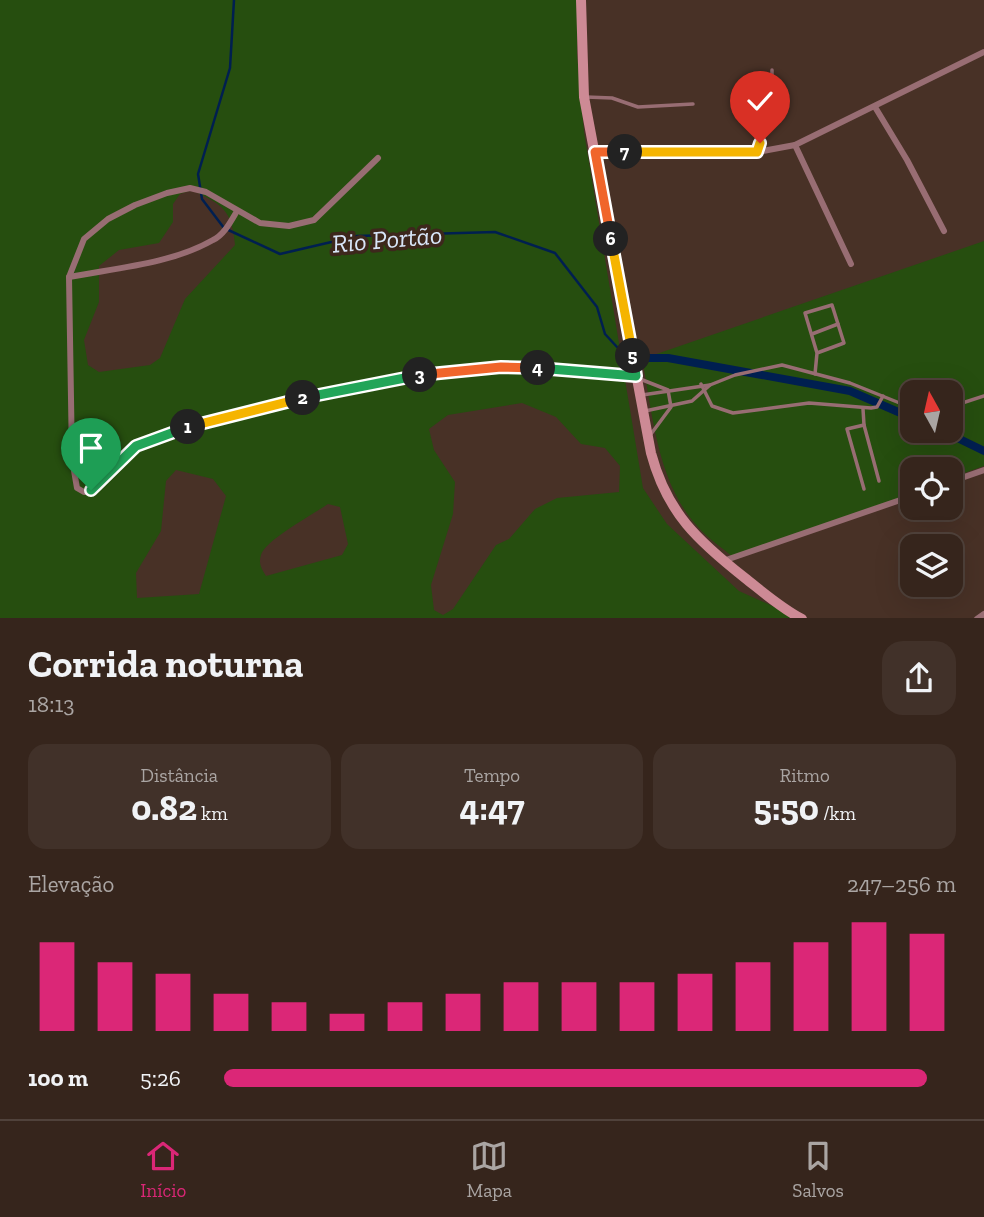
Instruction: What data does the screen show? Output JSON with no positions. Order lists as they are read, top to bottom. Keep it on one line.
{"water":["Rio Portão"],"north":"top","page":{"pins":["7","6","5","4","3","2","1"],"heading":["Corrida noturna","18:13"],"stats":[["Distância","0.82 km"],["Tempo","4:47"],["Ritmo","5:50 /km"]],"chart":["Elevação","247–256 m"],"list":[{"name":"100 m","note":"5:26"}],"tabs":["Início","Mapa","Salvos"]}}
